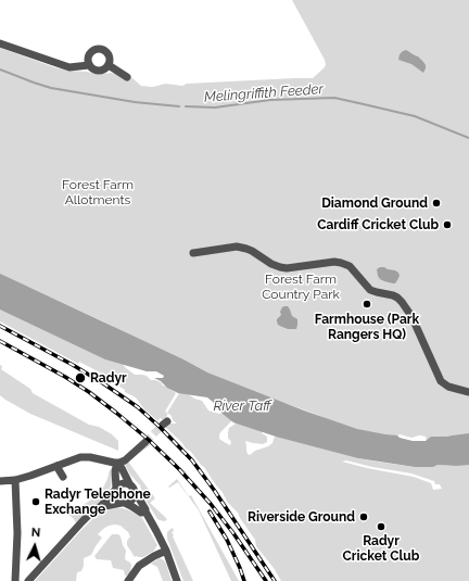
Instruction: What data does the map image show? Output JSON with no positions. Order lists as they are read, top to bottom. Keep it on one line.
{"water":["Melingriffith Feeder","River Taff"],"parks":["Forest Farm Allotments","Forest Farm Country Park"],"places":["Diamond Ground","Cardiff Cricket Club","Farmhouse (Park Rangers HQ)","Radyr","Radyr Telephone Exchange","Riverside Ground","Radyr Cricket Club"],"north":"top"}
